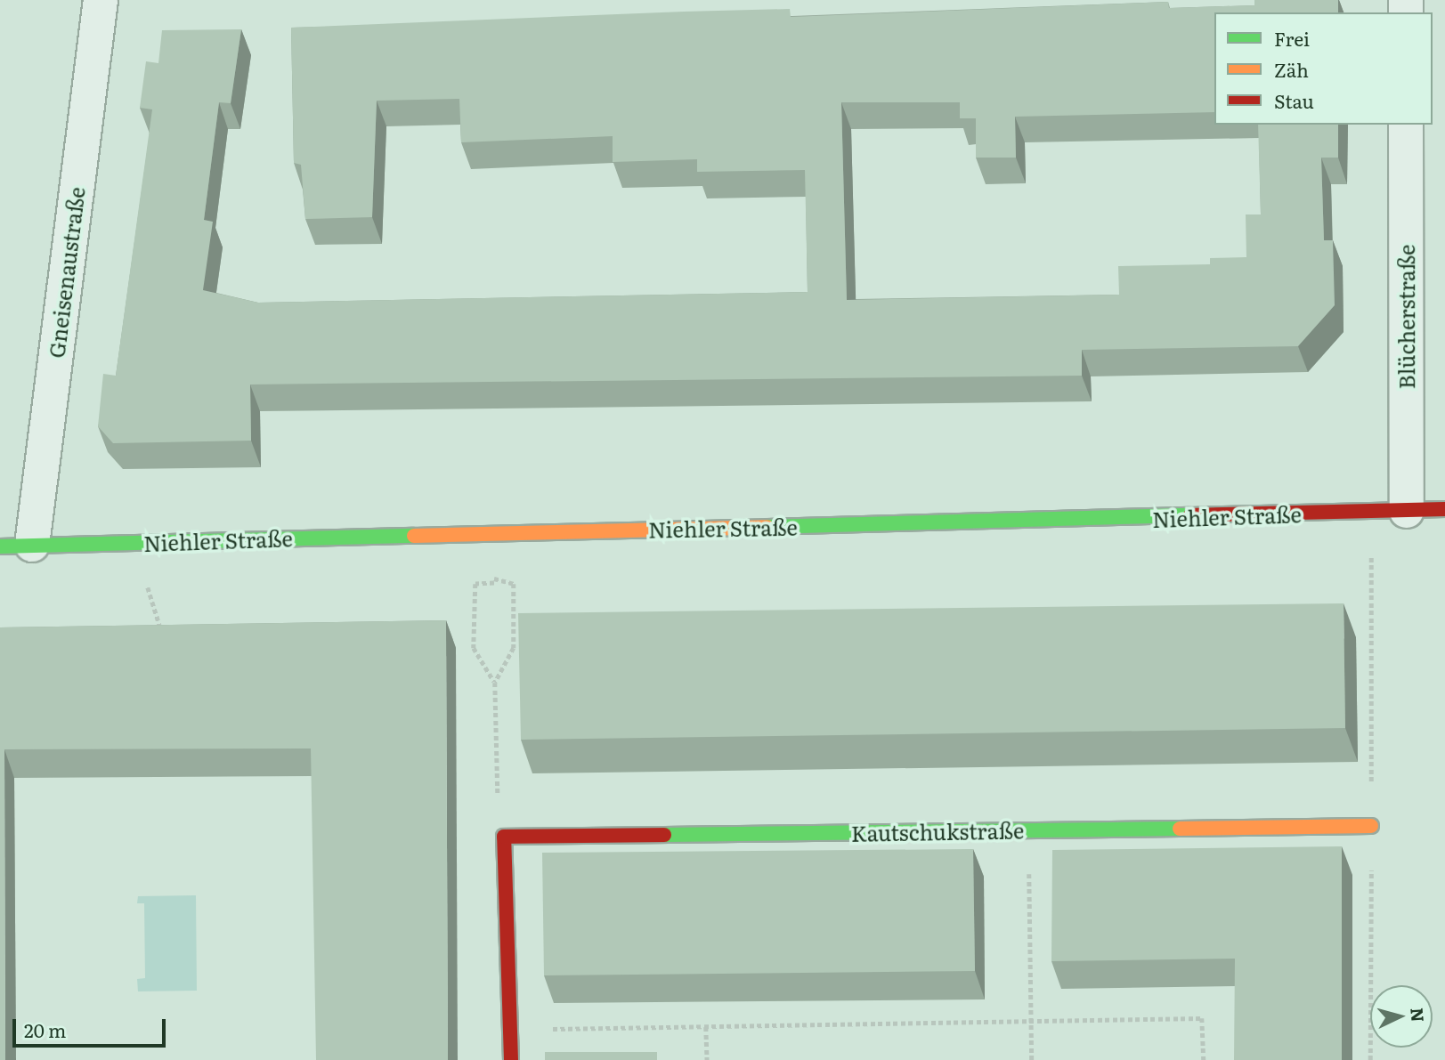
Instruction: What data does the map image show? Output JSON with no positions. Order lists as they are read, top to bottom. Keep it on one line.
{"streets":{"street":["Gneisenaustraße","Blücherstraße","Niehler Straße","Kautschukstraße"]},"crossings":[["Gneisenaustraße","Niehler Straße"],["Blücherstraße","Niehler Straße"]],"legend":["Frei","Zäh","Stau"],"scale_bar":"20 m","north":"right"}
